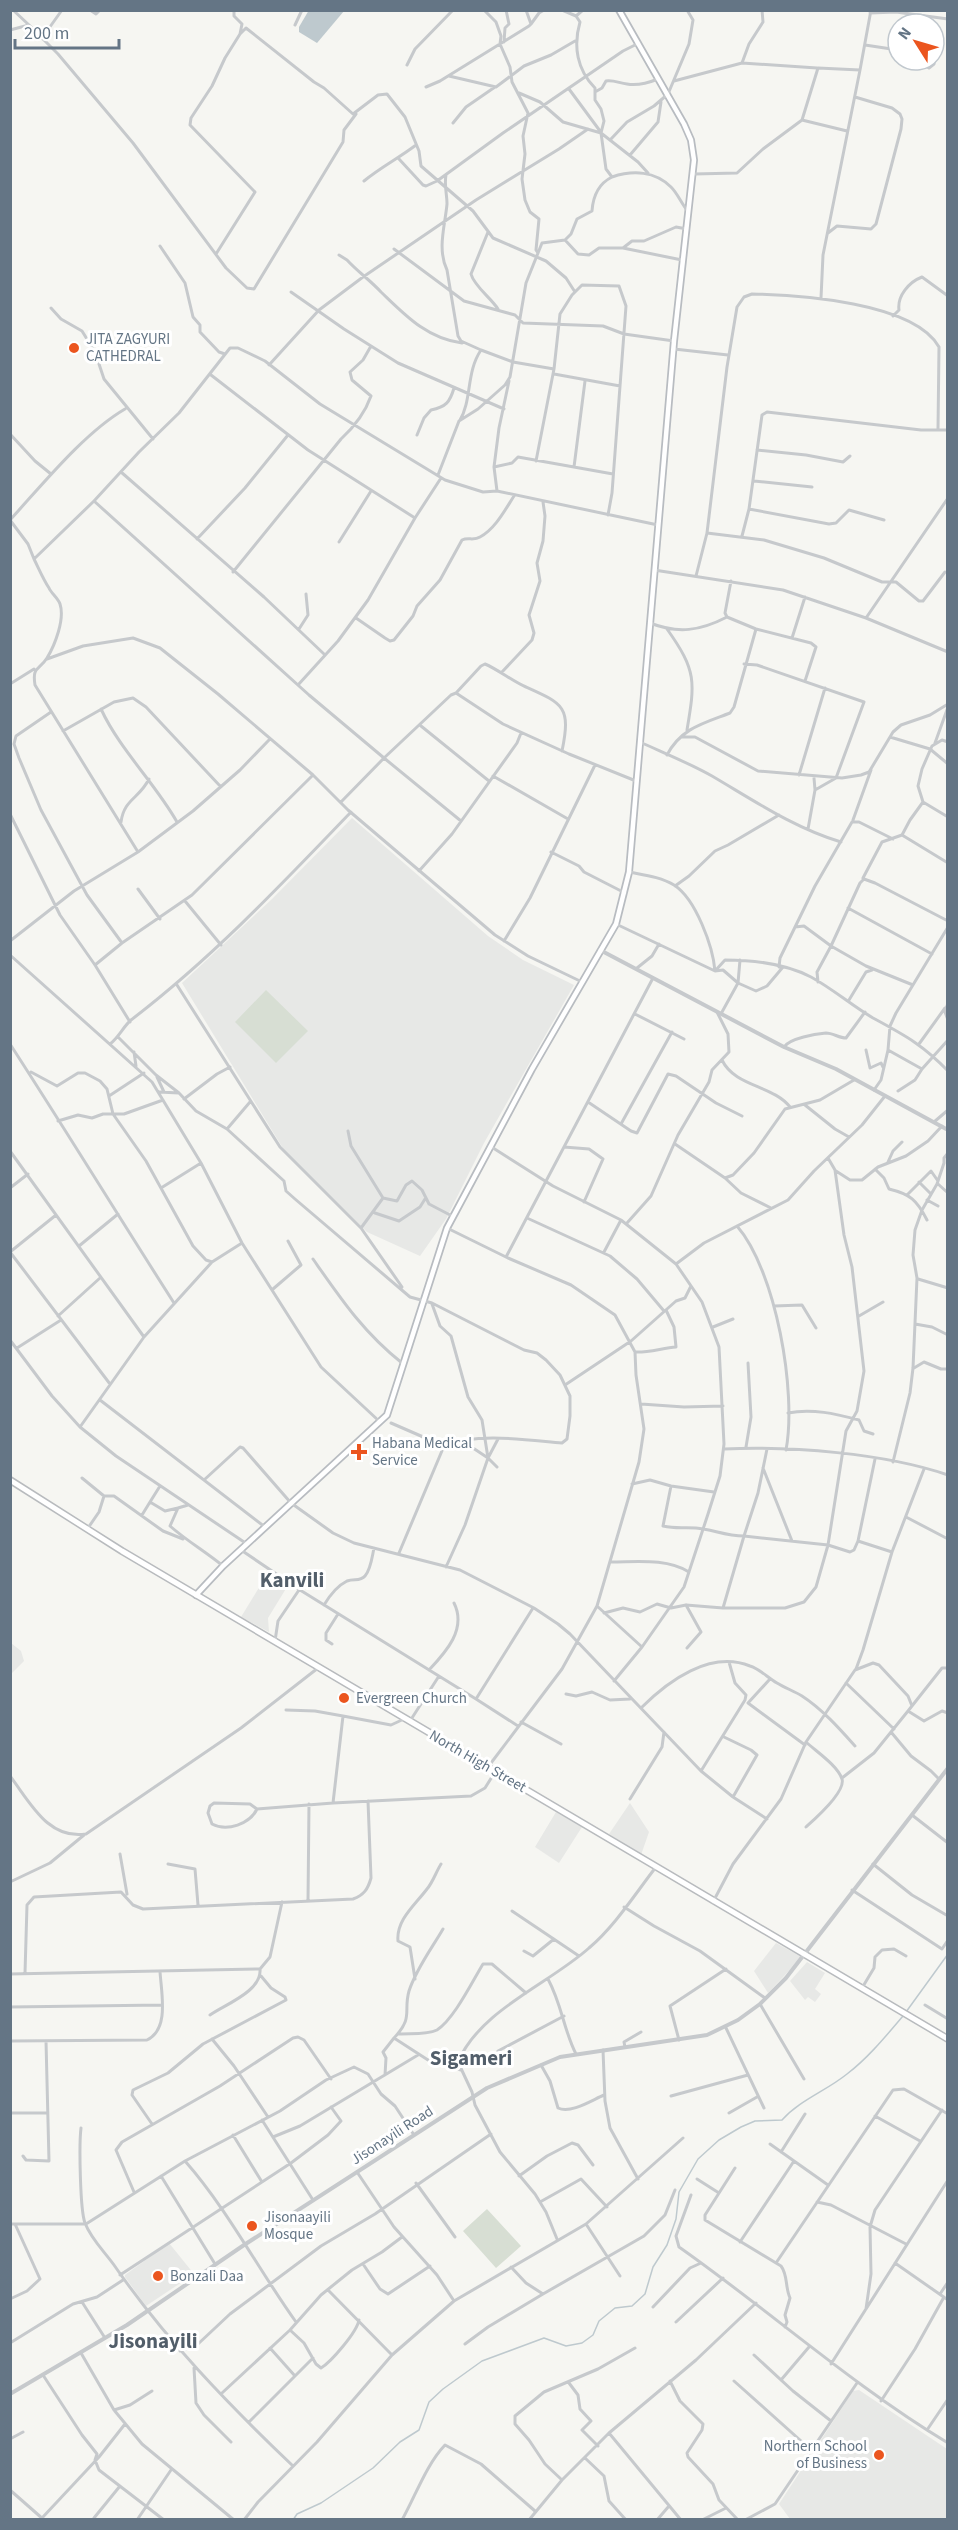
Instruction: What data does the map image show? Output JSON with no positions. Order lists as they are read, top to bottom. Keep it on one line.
{"streets":{"highway":["North High Street"],"street":["Jisonayili Road"]},"crossings":[["North High Street","Jisonayili Road"]],"districts":["Kanvili","Sigameri","Jisonayili"],"places":{"other":["JITA ZAGYURI CATHEDRAL","Evergreen Church","Jisonaayili Mosque","Bonzali Daa","Northern School of Business"],"health":["Habana Medical Service"]},"scale_bar":"200 m","north":"top left"}
